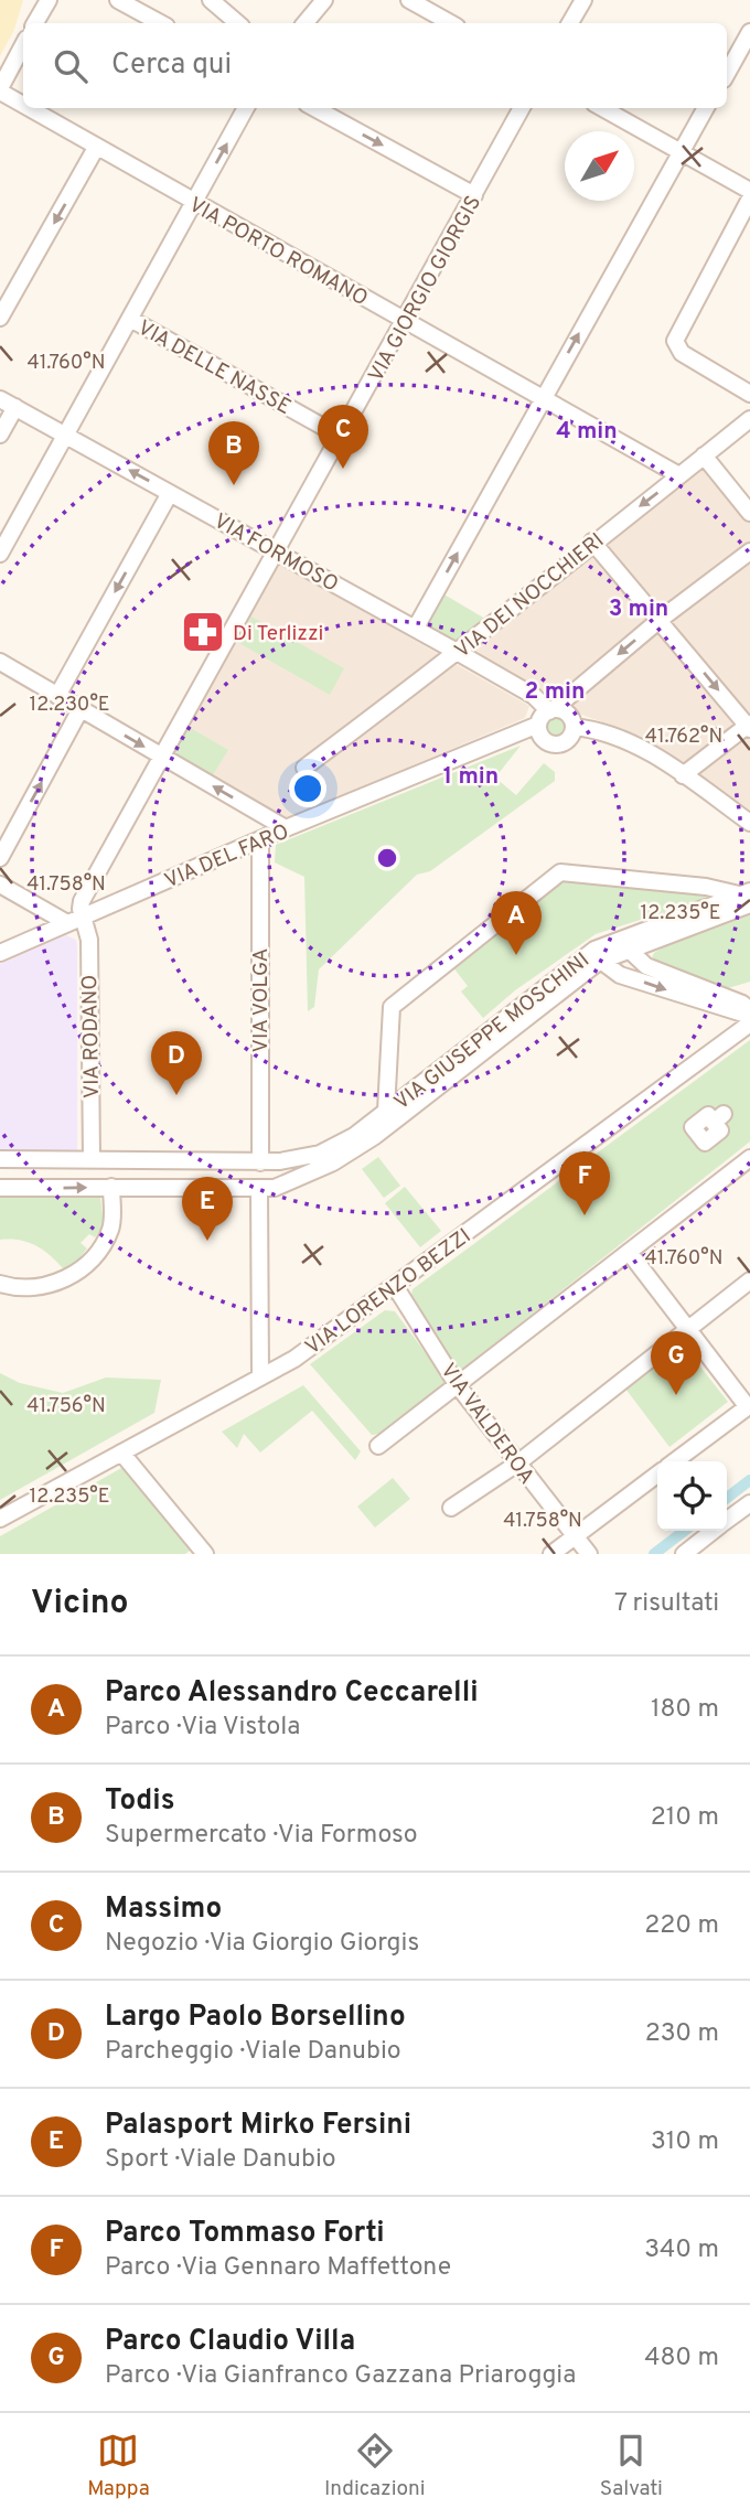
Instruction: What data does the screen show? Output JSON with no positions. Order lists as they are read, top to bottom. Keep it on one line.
{"streets":{"street":["VIA PORTO ROMANO","VIA GIORGIO GIORGIS","VIA DELLE NASSE","VIA FORMOSO","VIA DEI NOCCHIERI","VIA DEL FARO","VIA VOLGA","VIA GIUSEPPE MOSCHINI","VIA RODANO","VIA LORENZO BEZZI","VIA VALDEROA"]},"crossings":[["VIA PORTO ROMANO","VIA GIORGIO GIORGIS"],["VIA PORTO ROMANO","VIA DEI NOCCHIERI"],["VIA GIORGIO GIORGIS","VIA DELLE NASSE"],["VIA GIORGIO GIORGIS","VIA FORMOSO"],["VIA GIORGIO GIORGIS","VIA DEL FARO"],["VIA GIORGIO GIORGIS","VIA RODANO"],["VIA FORMOSO","VIA DEI NOCCHIERI"],["VIA FORMOSO","VIA DEL FARO"],["VIA DEL FARO","VIA VOLGA"],["VIA DEL FARO","VIA RODANO"],["VIA VOLGA","VIA GIUSEPPE MOSCHINI"],["VIA GIUSEPPE MOSCHINI","VIA RODANO"],["VIA LORENZO BEZZI","VIA VALDEROA"]],"places":{"pharmacy":["Di Terlizzi"]},"north":"top right","page":{"search":"Cerca qui","pins":["C","B","A","D","F","E","G"],"heading":["Vicino","7 risultati"],"list":[{"mark":"A","name":"Parco Alessandro Ceccarelli","note":"Parco · Via Vistola","value":"180 m"},{"mark":"B","name":"Todis","note":"Supermercato · Via Formoso","value":"210 m"},{"mark":"C","name":"Massimo","note":"Negozio · Via Giorgio Giorgis","value":"220 m"},{"mark":"D","name":"Largo Paolo Borsellino","note":"Parcheggio · Viale Danubio","value":"230 m"},{"mark":"E","name":"Palasport Mirko Fersini","note":"Sport · Viale Danubio","value":"310 m"},{"mark":"F","name":"Parco Tommaso Forti","note":"Parco · Via Gennaro Maffettone","value":"340 m"},{"mark":"G","name":"Parco Claudio Villa","note":"Parco · Via Gianfranco Gazzana Priaroggia","value":"480 m"}],"nav":["Mappa","Indicazioni","Salvati"]},"coordinates":["41.760°N","12.230°E","41.762°N","41.758°N","12.235°E","41.756°N"],"rings":["4 min","3 min","2 min","1 min"]}
